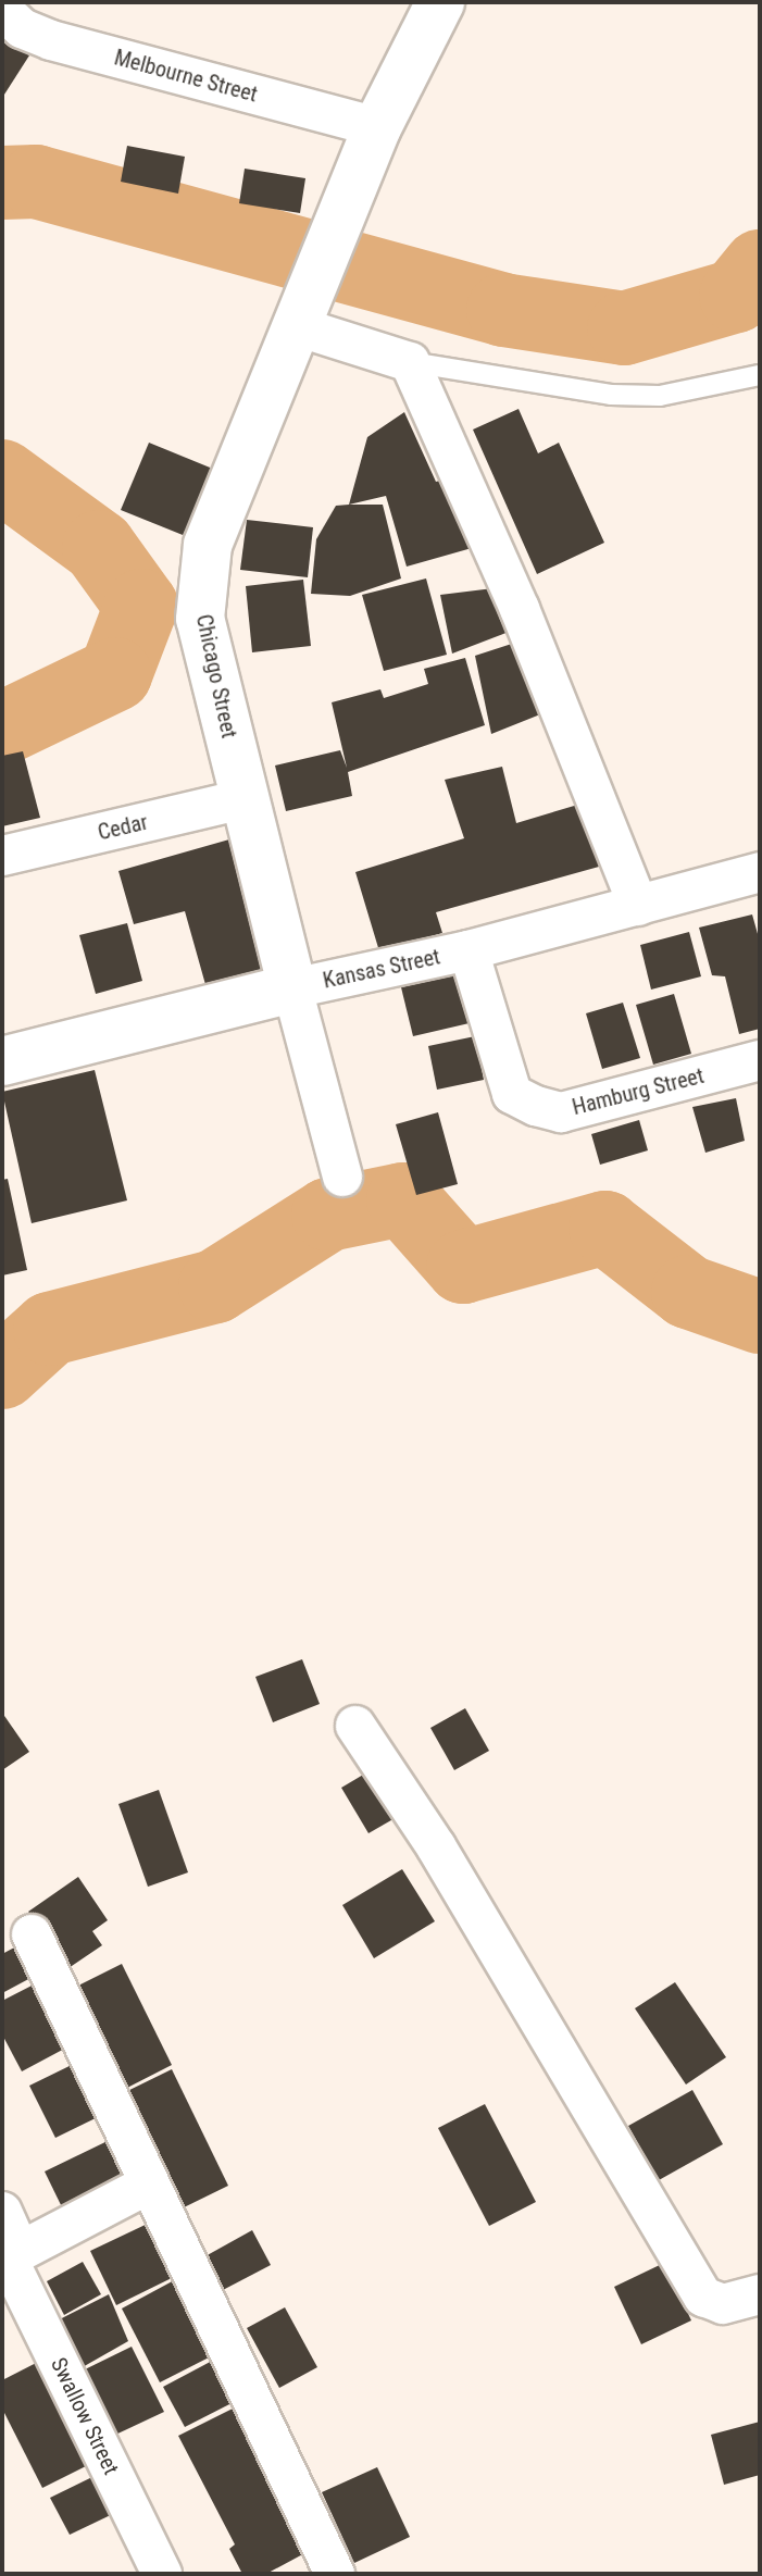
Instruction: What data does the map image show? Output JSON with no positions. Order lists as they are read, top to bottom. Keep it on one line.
{"streets":{"street":["Melbourne Street","Chicago Street","Cedar","Kansas Street","Hamburg Street","Swallow Street"]},"crossings":[["Melbourne Street","Chicago Street"],["Chicago Street","Cedar"],["Chicago Street","Kansas Street"],["Kansas Street","Hamburg Street"]]}
